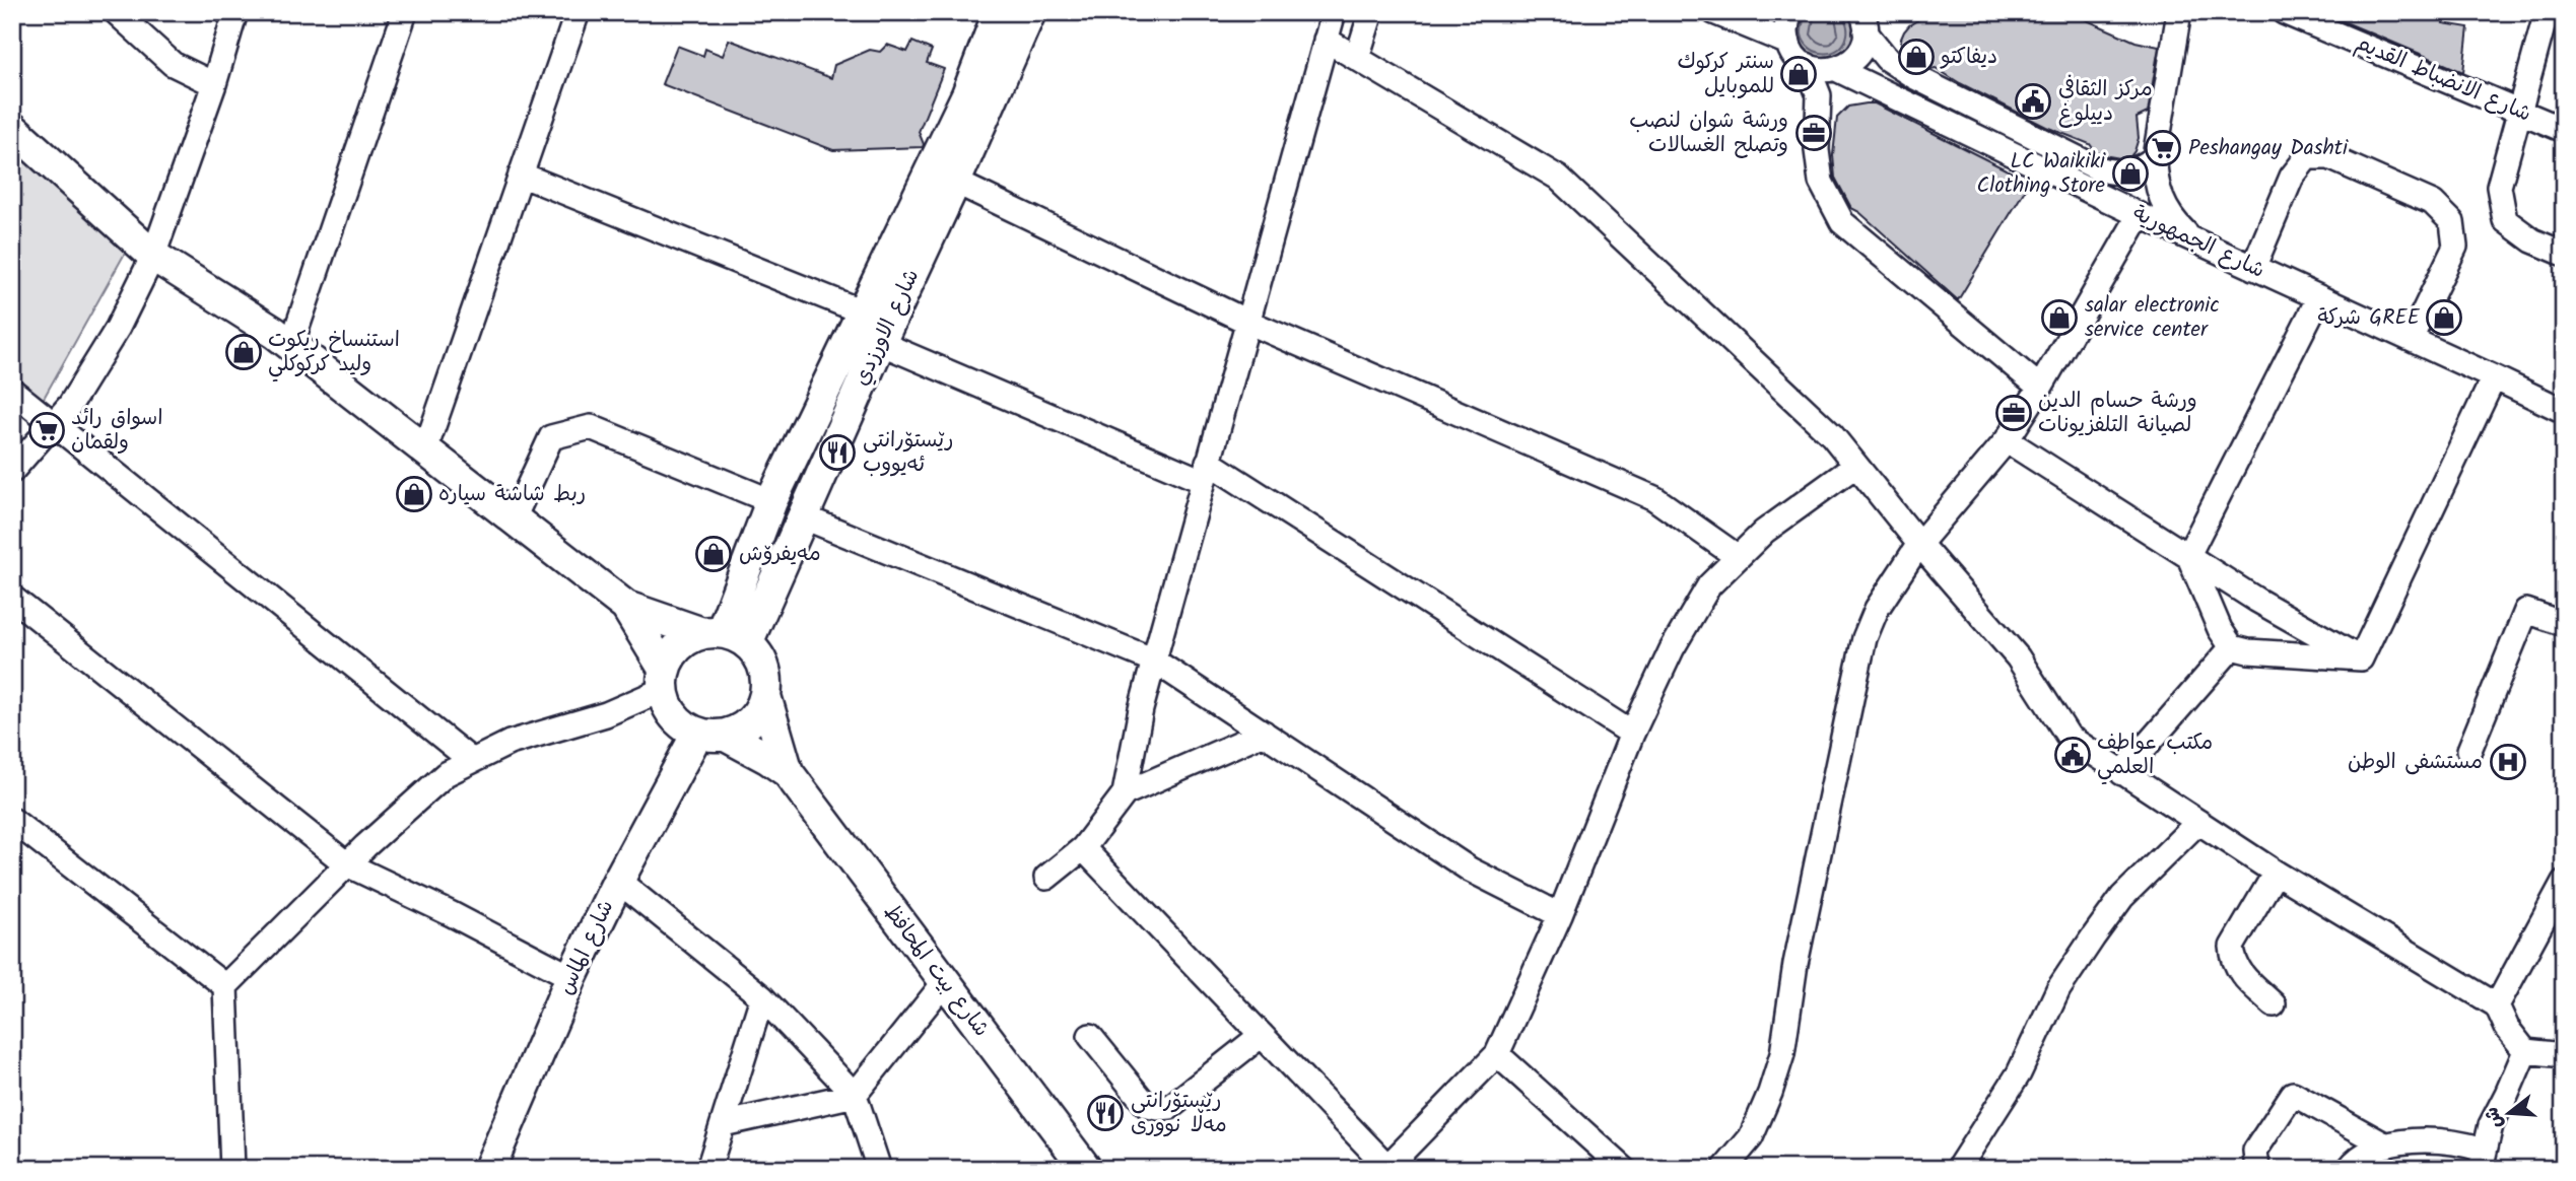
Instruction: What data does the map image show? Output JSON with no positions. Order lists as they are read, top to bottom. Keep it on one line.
{"streets":{"main road":["شارع الاورزدي","شارع الماس","شارع بيت المحافظ"],"street":["شارع الانضباط القديم","شارع الجمهورية"]},"crossings":[["شارع الاورزدي","شارع الماس"],["شارع الاورزدي","شارع بيت المحافظ"],["شارع الماس","شارع بيت المحافظ"]],"places":{"shop":["ديفاكتو","سنتر كركوك للموبايل","LC Waikiki Clothing Store","salar electronic service center","شركة GREE","استنساخ ريكوت وليد كركوكلي","ربط شاشة سياره","مەیفرۆش"],"public building":["مركز الثقافي دييلوغ","مكتب عواطف العلمي"],"office":["ورشة شوان لنصب وتصلح الغسالات","ورشة حسام الدين لصيانة التلفزيونات"],"supermarket":["Peshangay Dashti","اسواق رائد ولقمان"],"restaurant":["رێستۆرانتی ئەیووب","رێستۆرانتی مەڵا نووری"],"hospital":["مستشفى الوطن"]},"north":"left"}
